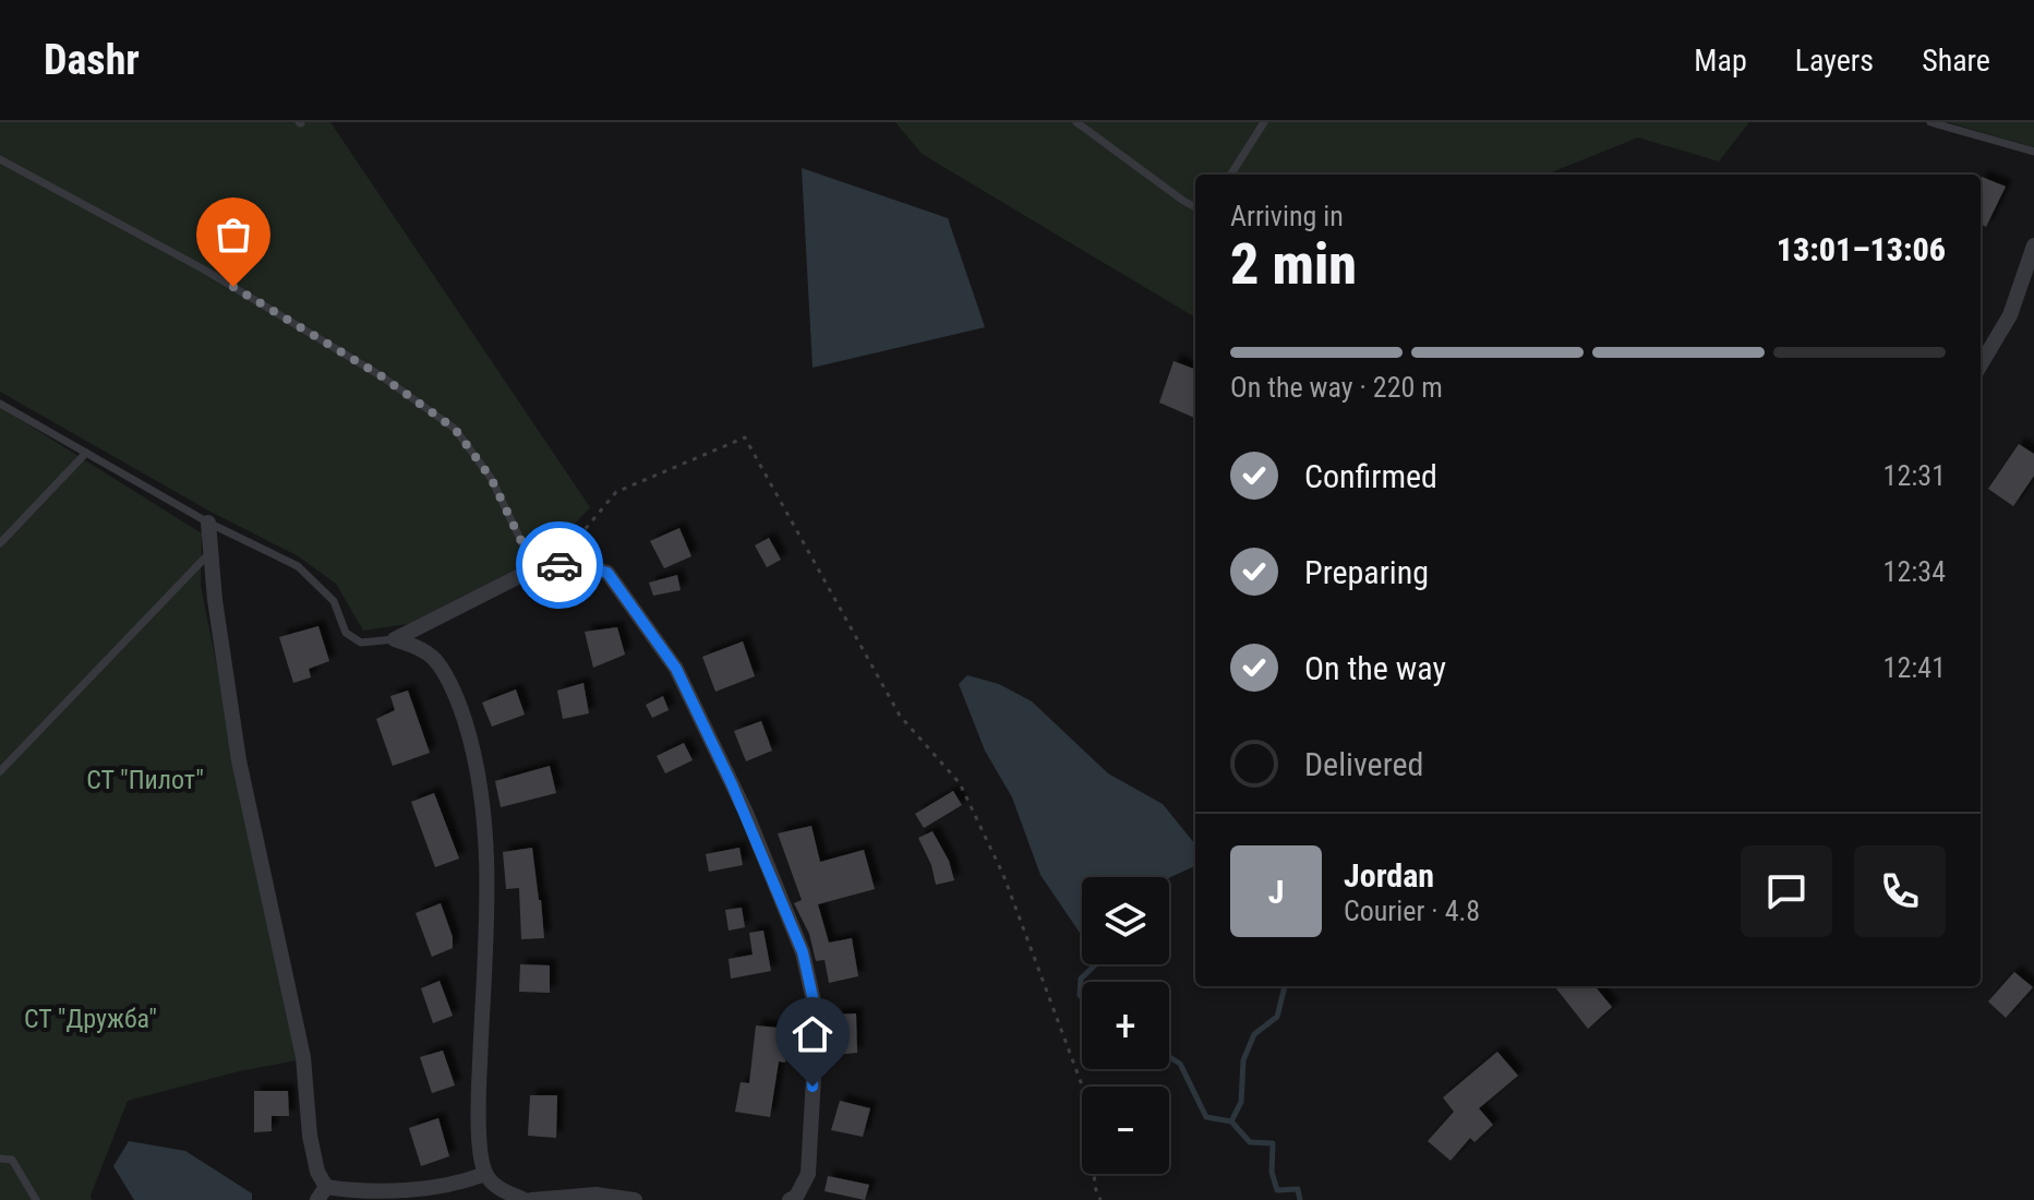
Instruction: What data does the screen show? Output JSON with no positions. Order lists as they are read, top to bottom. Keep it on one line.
{"parks":["СТ \"Пилот\"","СТ \"Дружба\""],"page":{"header":"Dashr","nav":["Map","Layers","Share"],"heading":["2 min","Arriving in","13:01–13:06"],"panel":["Jordan","Courier · 4.8"],"bar":"On the way · 220 m","list":[["Confirmed","12:31"],["Preparing","12:34"],["On the way","12:41"],"Delivered"],"round":"J","map_buttons":["+","−"]}}
